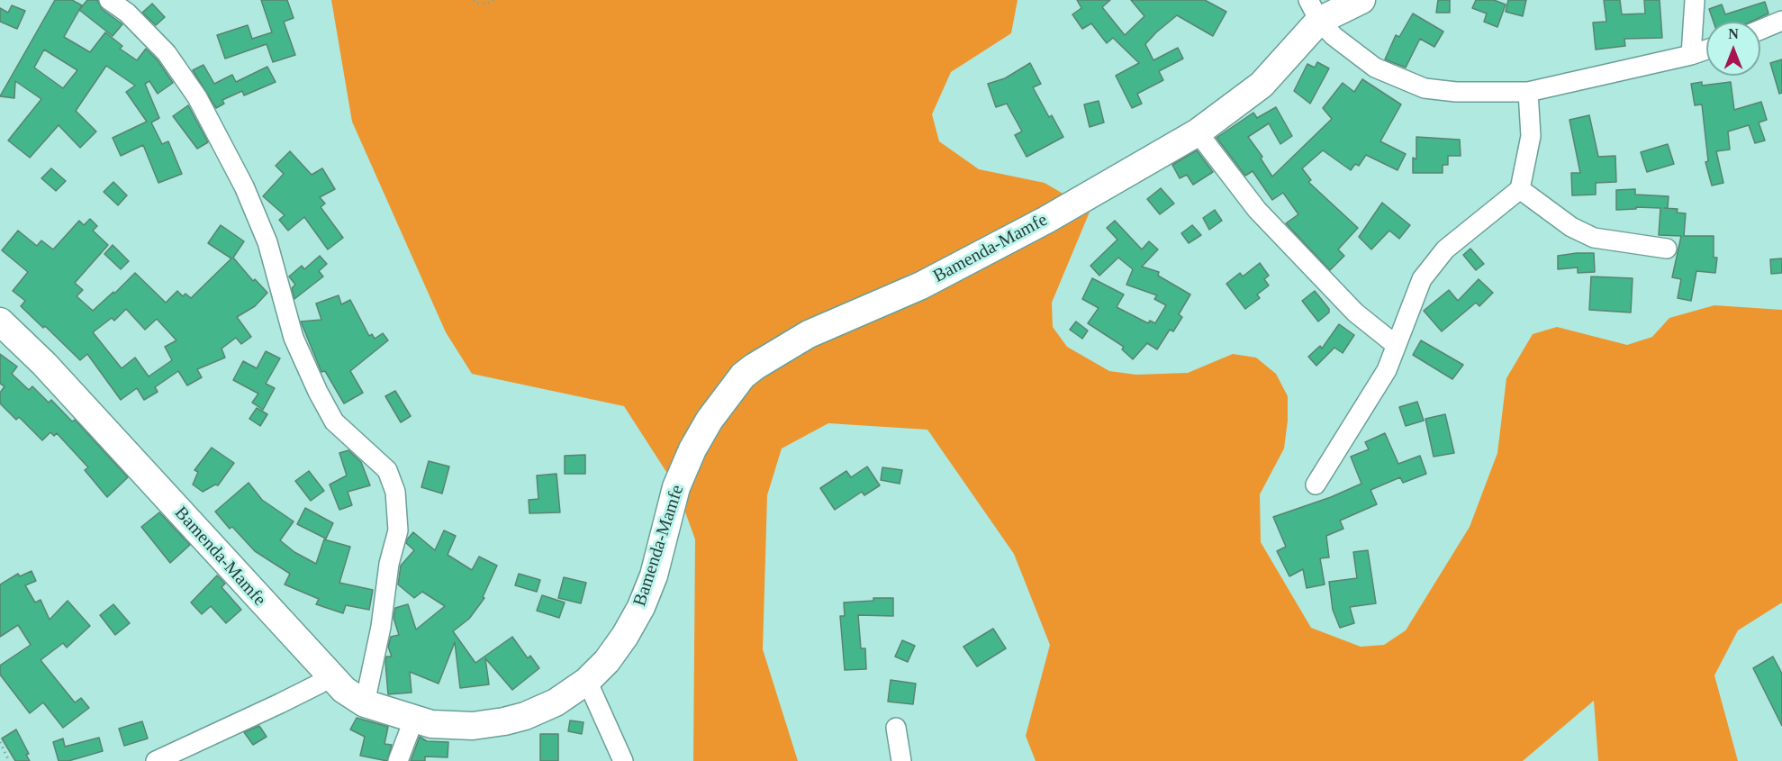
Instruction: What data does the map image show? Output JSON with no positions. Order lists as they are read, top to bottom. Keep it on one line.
{"streets":{"highway":["Bamenda-Mamfe"]},"north":"top"}
